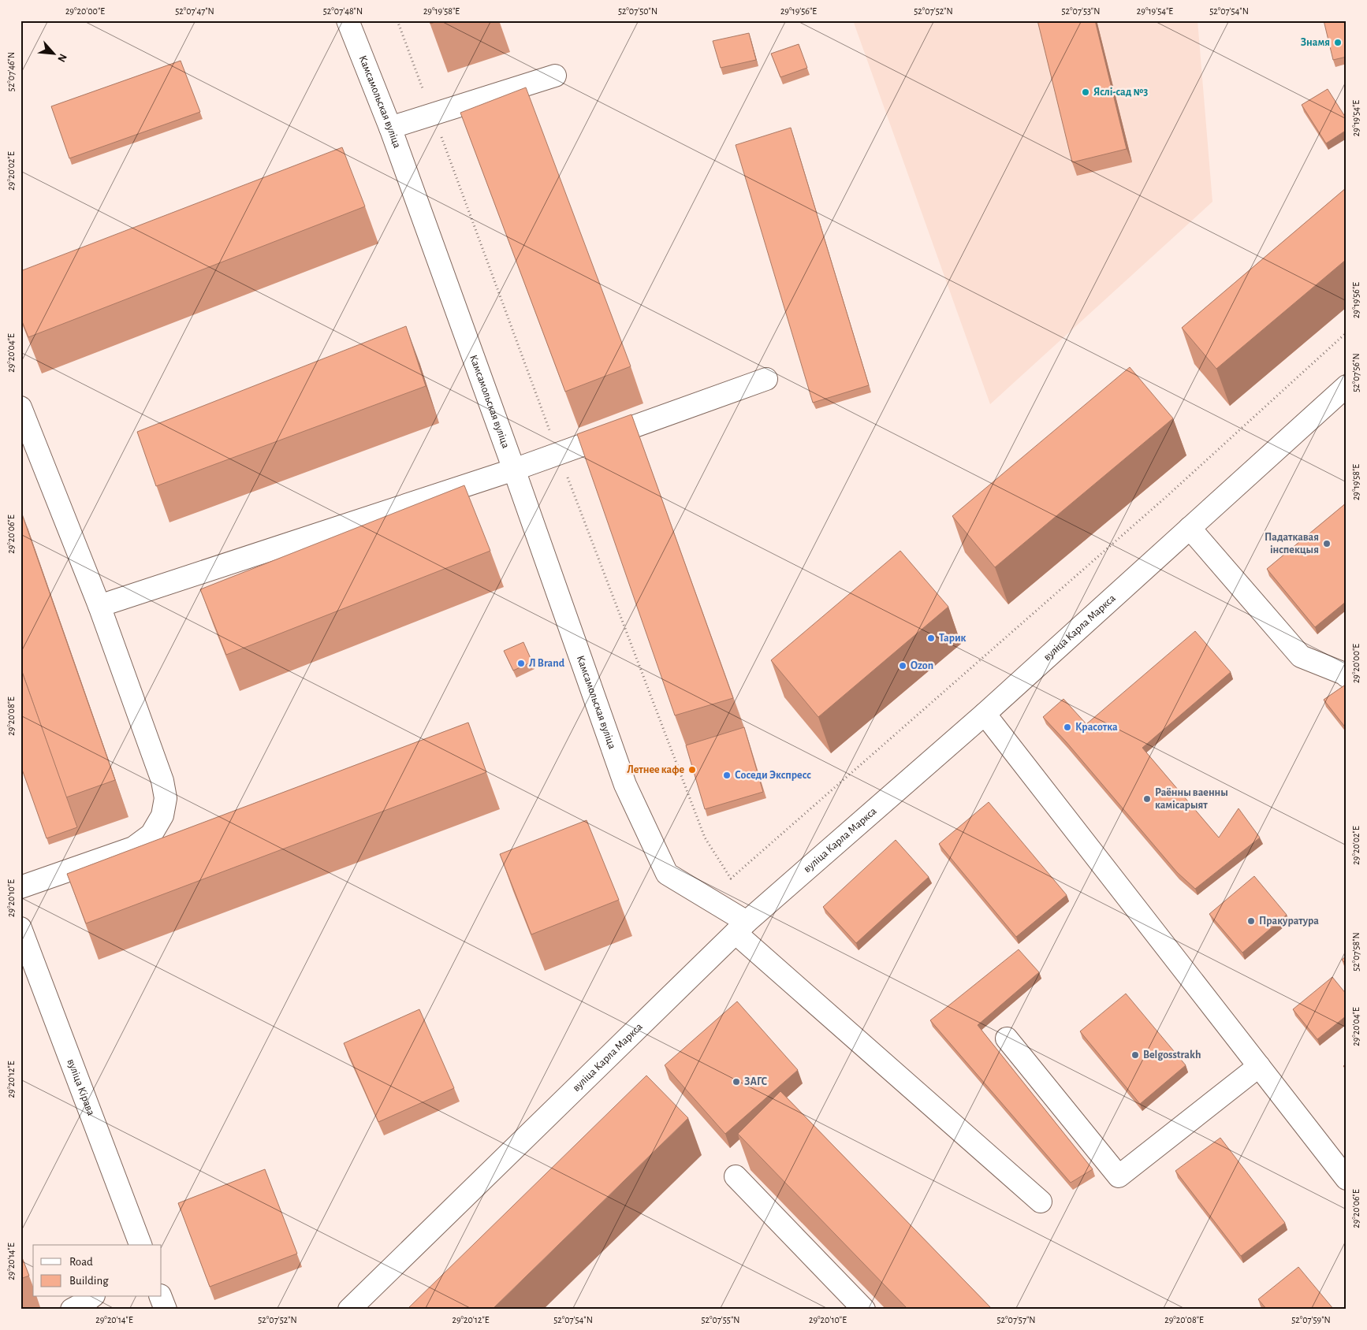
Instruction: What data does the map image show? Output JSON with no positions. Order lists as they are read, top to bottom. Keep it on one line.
{"streets":{"street":["Камсамольская вуліца","вуліца Карла Маркса","вуліца Кірава"]},"crossings":[["Камсамольская вуліца","вуліца Карла Маркса"]],"places":["Знамя","Яслі-сад №3","Падаткавая інспекцыя","Тарик","Л Brand","Ozon","Красотка","Летнее кафе","Соседи Экспресс","Раённы ваенны камісарыят","Пракуратура","Belgosstrakh","ЗАГС"],"legend":["Road","Building"],"north":"bottom right","coordinates":["29°20'00\"E","52°07'47\"N","52°07'48\"N","29°19'58\"E","52°07'50\"N","29°19'56\"E","52°07'52\"N","52°07'53\"N","29°19'54\"E","52°07'54\"N","52°07'46\"N","29°20'02\"E","29°20'04\"E","52°07'56\"N","29°20'06\"E","29°20'08\"E","29°20'10\"E","52°07'58\"N","29°20'12\"E","29°20'14\"E","52°07'55\"N","52°07'57\"N","52°07'59\"N"]}
